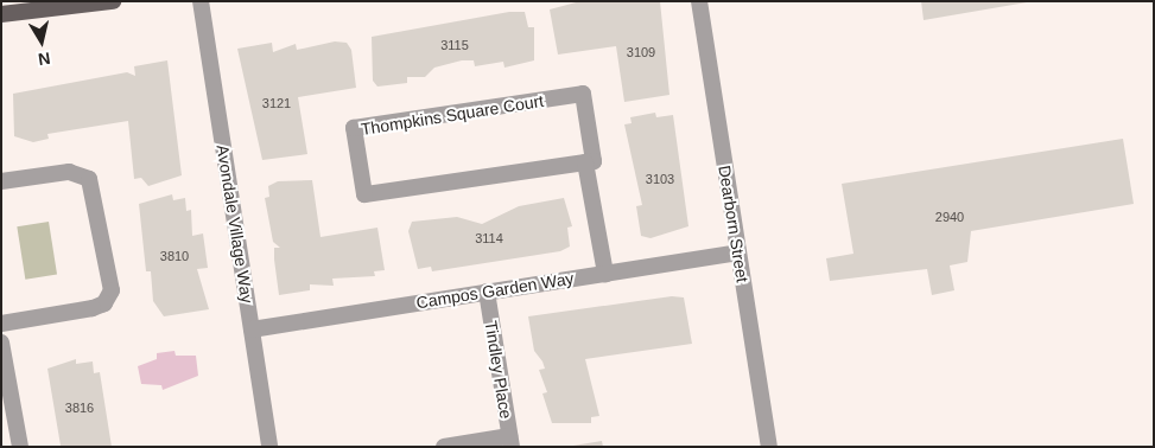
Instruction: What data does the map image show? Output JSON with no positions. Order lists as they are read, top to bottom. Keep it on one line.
{"streets":{"street":["Thompkins Square Court","Avondale Village Way","Dearborn Street","Campos Garden Way","Tindley Place"]},"crossings":[["Thompkins Square Court","Campos Garden Way"],["Avondale Village Way","Campos Garden Way"],["Dearborn Street","Campos Garden Way"],["Campos Garden Way","Tindley Place"]],"house_numbers":["3115","3109","3121","3103","2940","3114","3810","3816"],"north":"bottom"}
